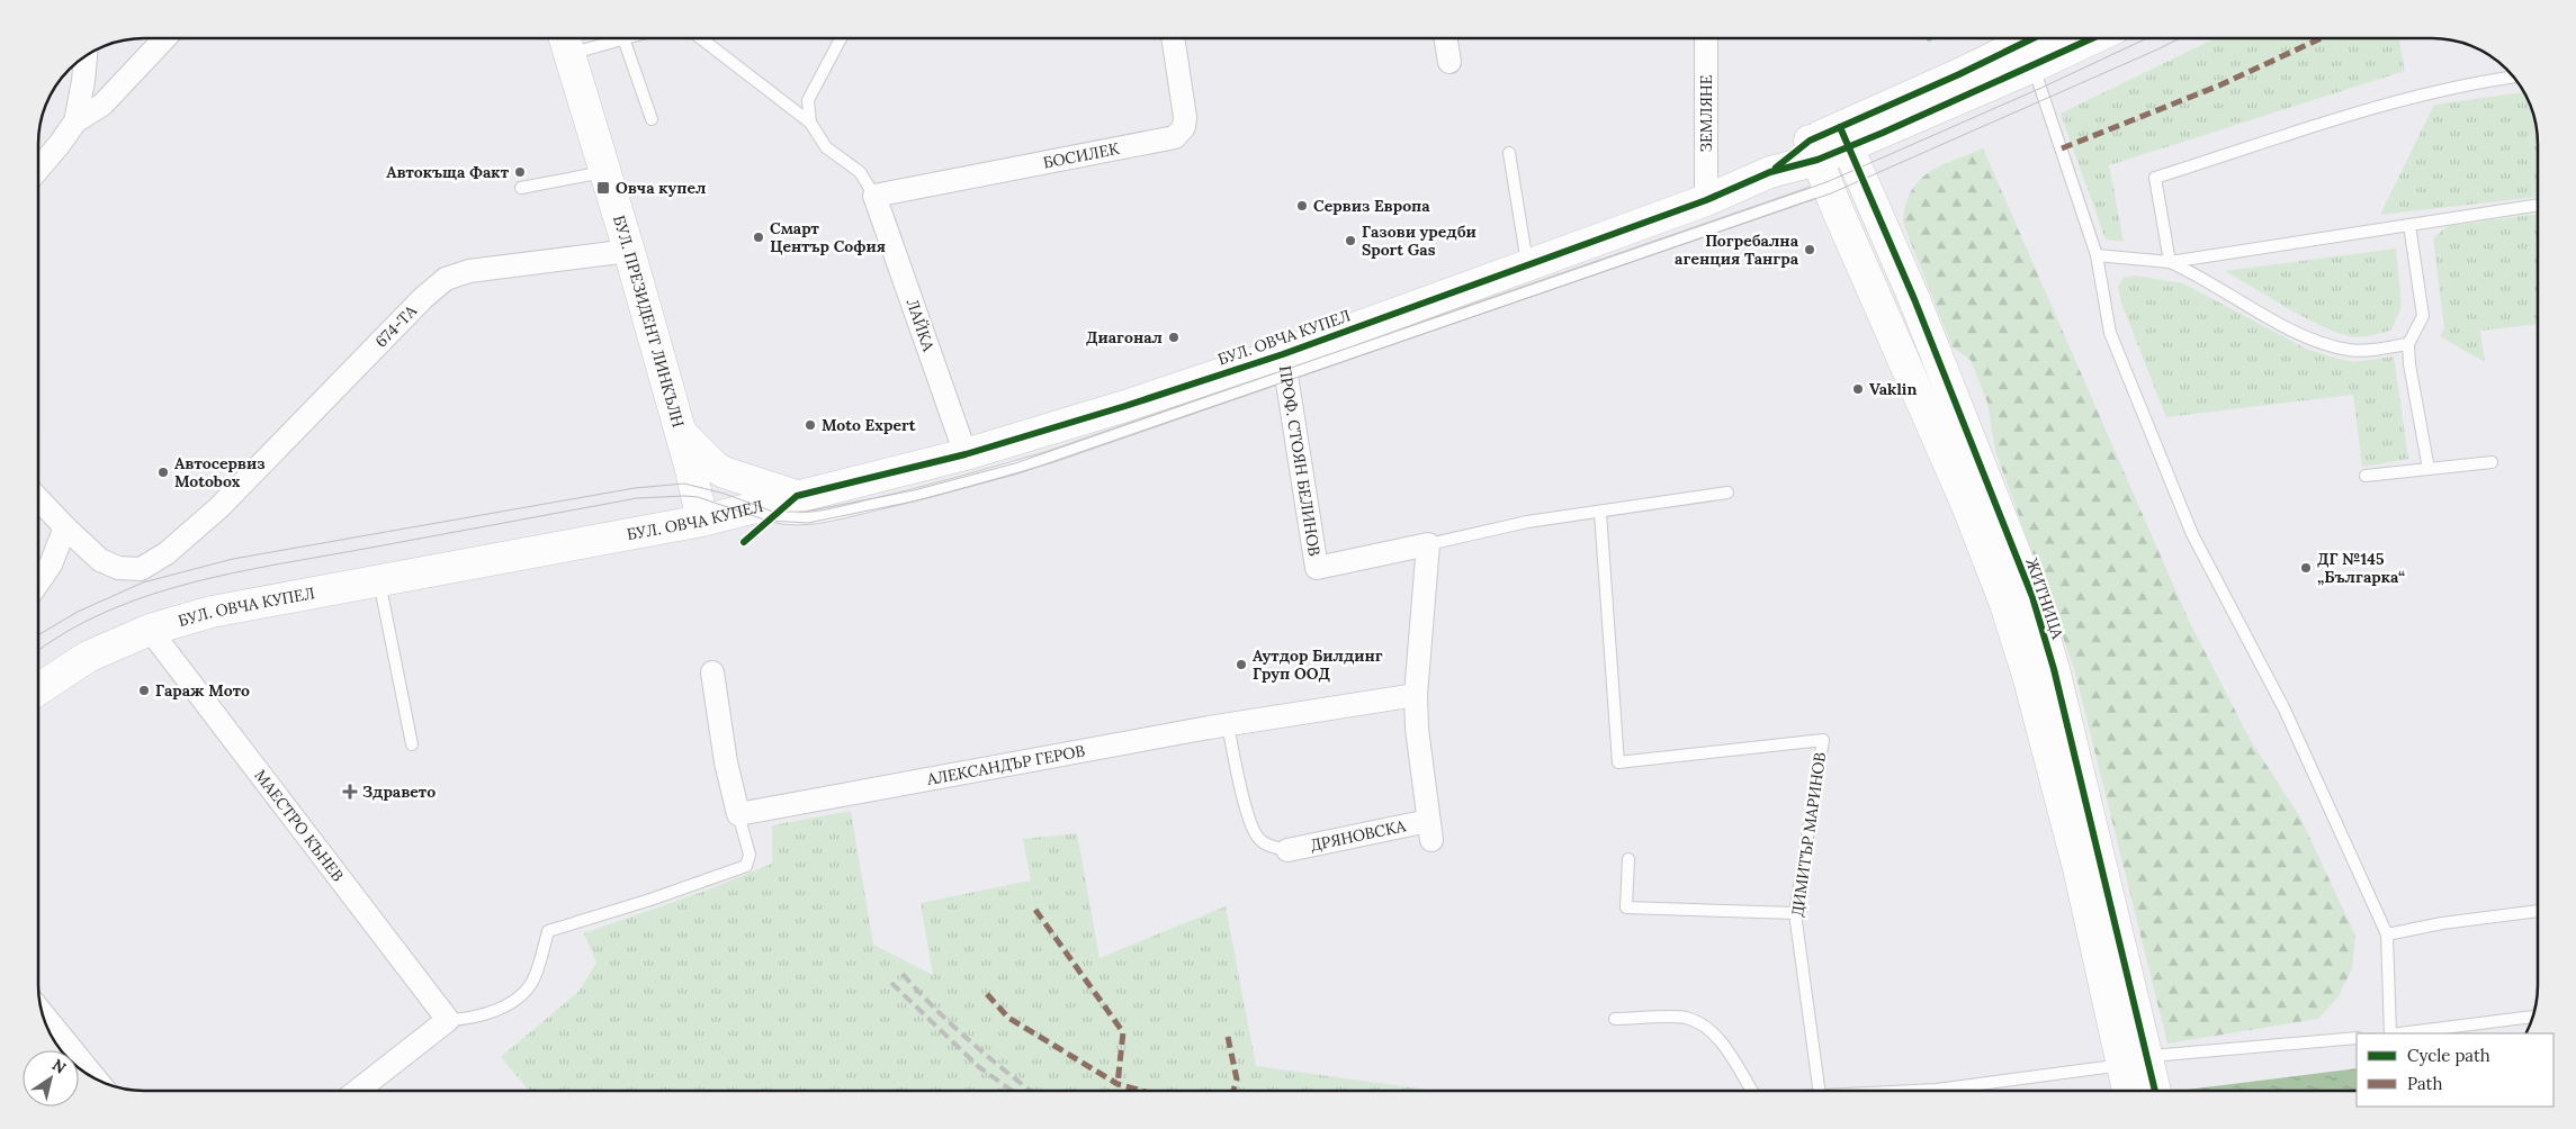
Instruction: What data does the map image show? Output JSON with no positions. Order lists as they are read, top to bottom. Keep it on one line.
{"streets":{"street":["ЗЕМЛЯНЕ","БОСИЛЕК","БУЛ. ПРЕЗИДЕНТ ЛИНКЪЛН","674-ТА","ЛАЙКА","БУЛ. ОВЧА КУПЕЛ","ПРОФ. СТОЯН БЕЛИНОВ","ЖИТНИЦА","АЛЕКСАНДЪР ГЕРОВ","МАЕСТРО КЪНЕВ","ДРЯНОВСКА"],"lane":["ДИМИТЪР МАРИНОВ"]},"crossings":[["ЗЕМЛЯНЕ","БУЛ. ОВЧА КУПЕЛ"],["БОСИЛЕК","ЛАЙКА"],["БУЛ. ПРЕЗИДЕНТ ЛИНКЪЛН","674-ТА"],["БУЛ. ПРЕЗИДЕНТ ЛИНКЪЛН","БУЛ. ОВЧА КУПЕЛ"],["ЛАЙКА","БУЛ. ОВЧА КУПЕЛ"],["БУЛ. ОВЧА КУПЕЛ","ПРОФ. СТОЯН БЕЛИНОВ"],["БУЛ. ОВЧА КУПЕЛ","ЖИТНИЦА"],["БУЛ. ОВЧА КУПЕЛ","МАЕСТРО КЪНЕВ"],["АЛЕКСАНДЪР ГЕРОВ","ДРЯНОВСКА"]],"places":{"other":["Автокъща Факт","Сервиз Европа","Смарт Център София","Газови уредби Sport Gas","Погребална агенция Тангра","Диагонал","Vaklin","Moto Expert","Автосервиз Motobox","ДГ №145 „Българка“","Аутдор Билдинг Груп ООД","Гараж Мото"],"transit":["Овча купел"],"health":["Здравето"]},"legend":["Cycle path","Path"],"north":"top right"}
